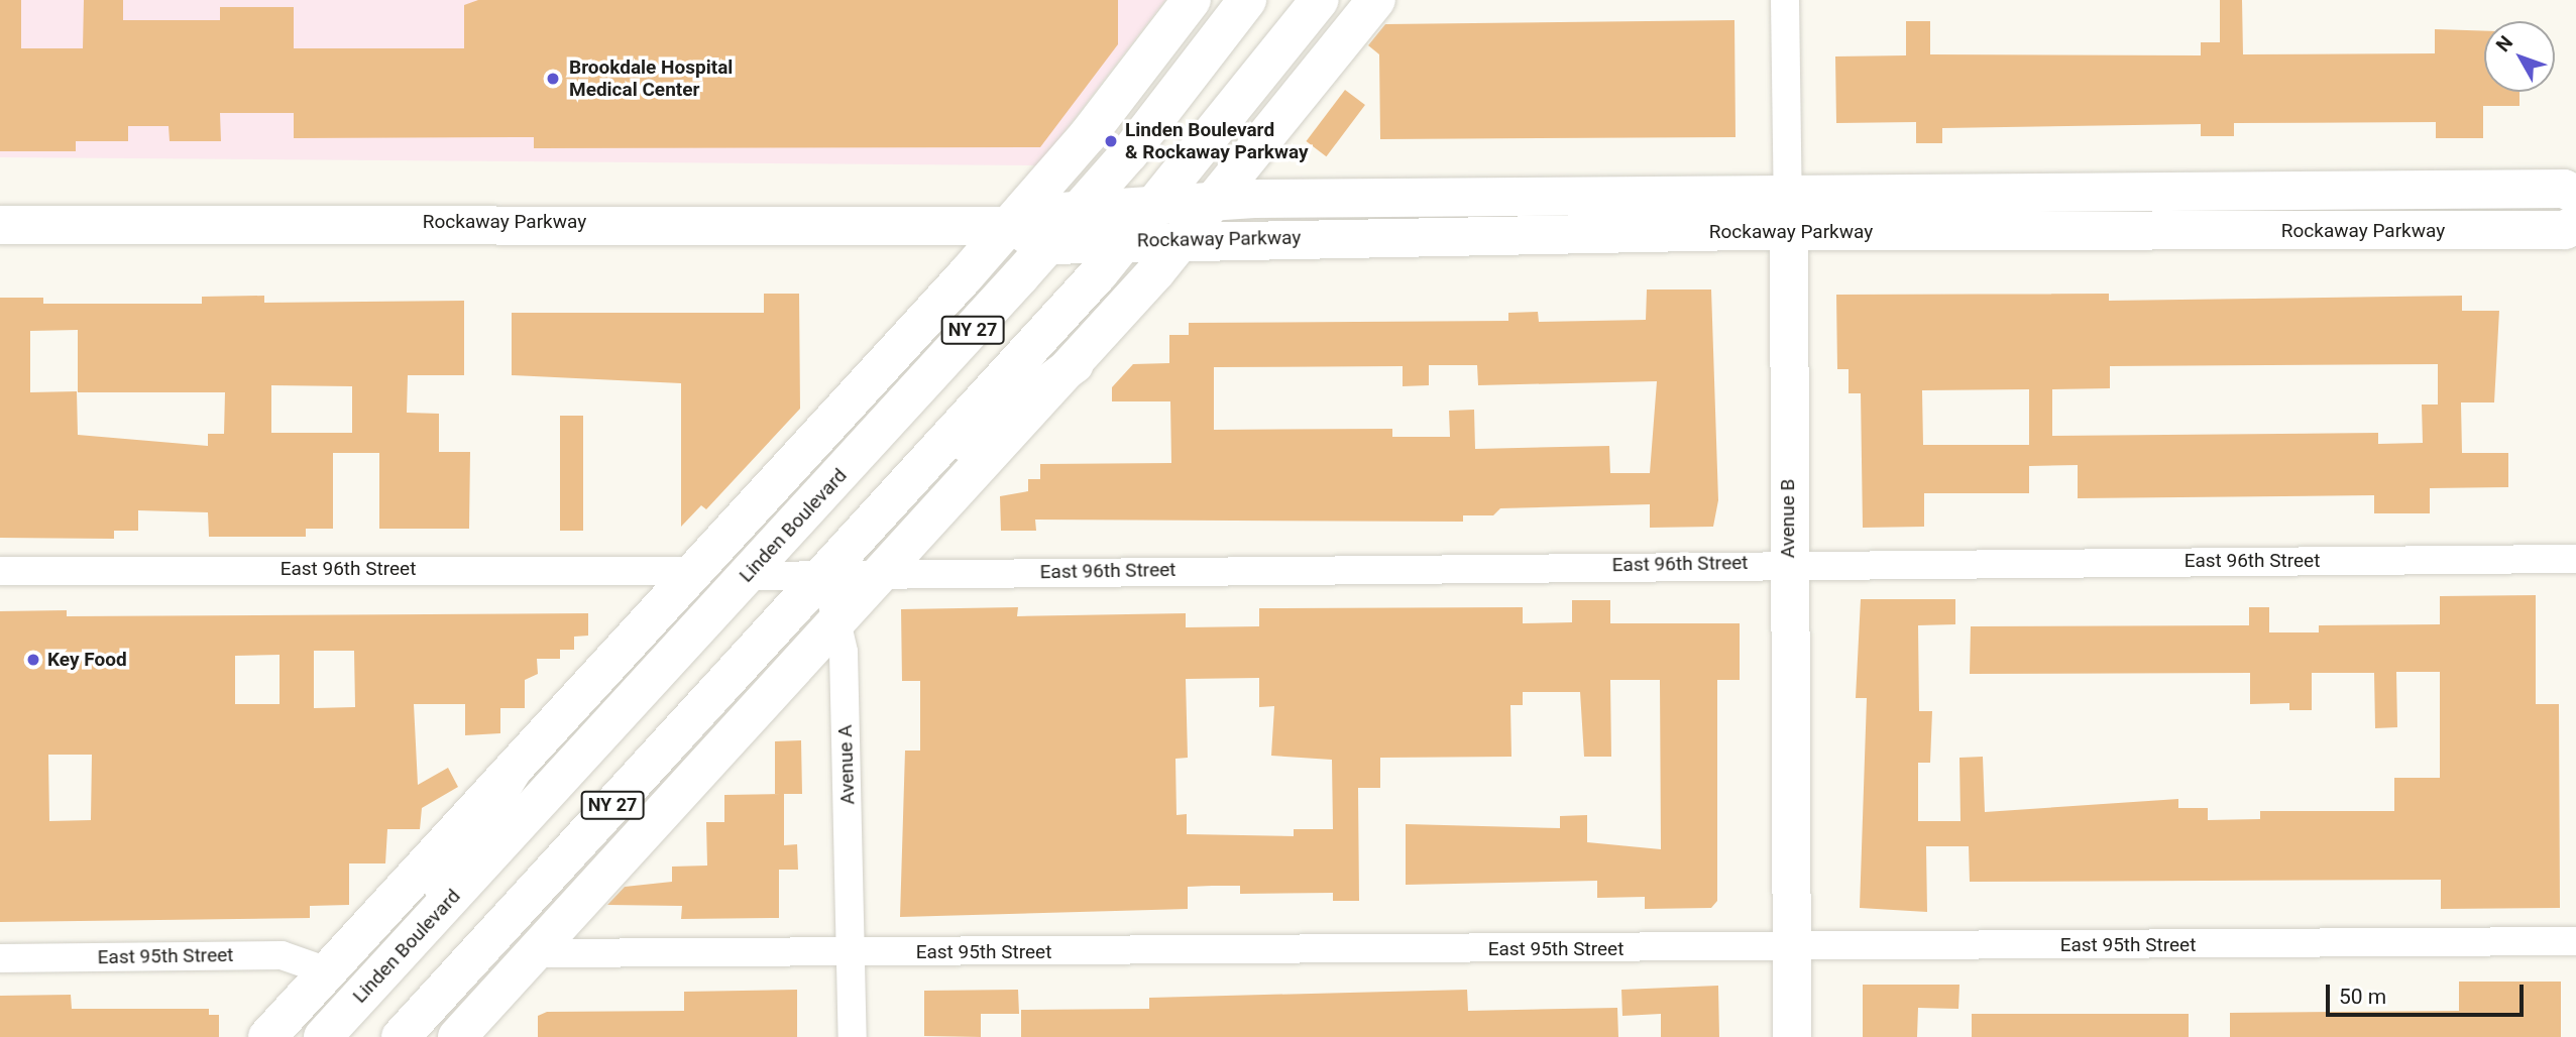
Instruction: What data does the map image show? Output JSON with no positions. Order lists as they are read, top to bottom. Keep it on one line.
{"streets":{"main road":["Rockaway Parkway","NY 27","Avenue B","Linden Boulevard"],"street":["East 96th Street","Avenue A","East 95th Street"]},"crossings":[["Rockaway Parkway","NY 27"],["Rockaway Parkway","Avenue B"],["Rockaway Parkway","Linden Boulevard"],["NY 27","East 96th Street"],["NY 27","Avenue A"],["Avenue B","East 96th Street"],["Avenue B","East 95th Street"],["East 96th Street","Avenue A"],["Avenue A","East 95th Street"]],"places":["Brookdale Hospital Medical Center","Linden Boulevard & Rockaway Parkway","Key Food"],"scale_bar":"50 m","north":"top left"}
